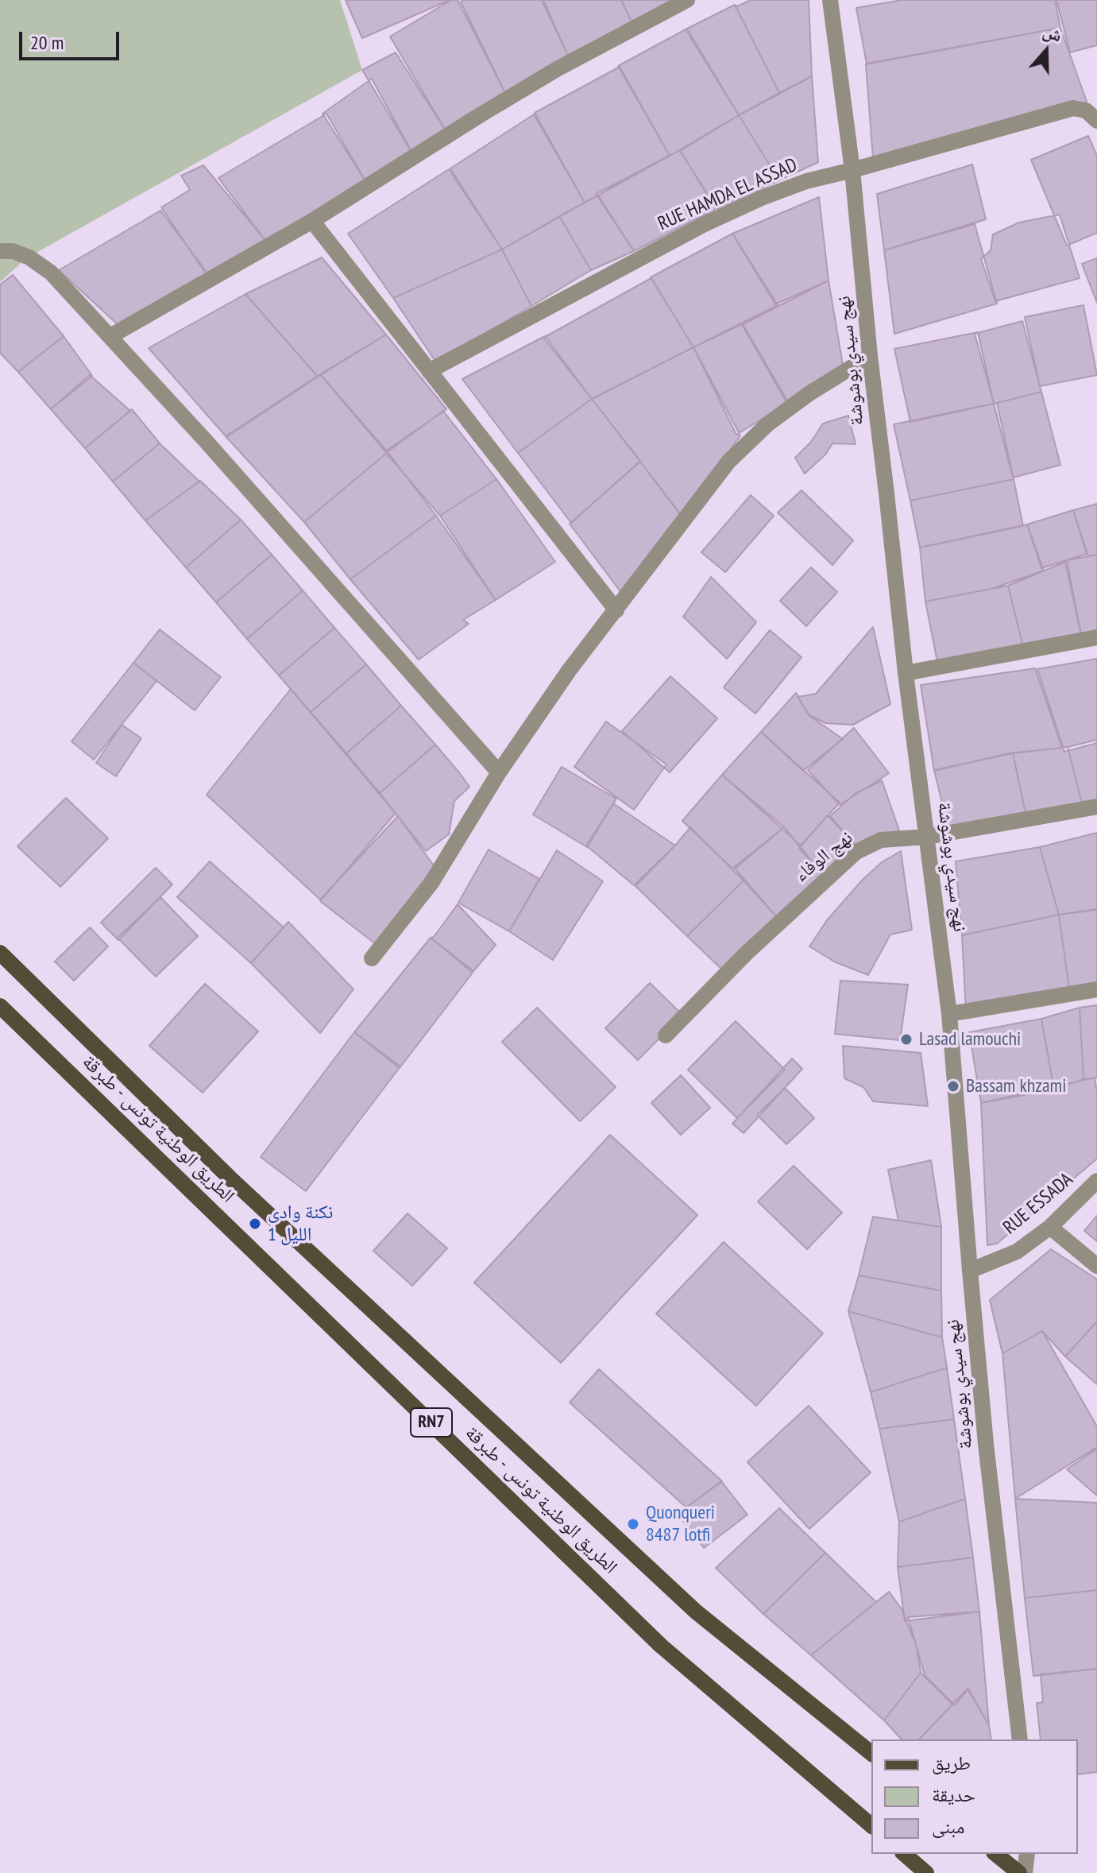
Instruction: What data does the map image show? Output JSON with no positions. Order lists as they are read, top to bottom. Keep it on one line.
{"streets":{"main road":["الطريق الوطنية تونس - طبرقة","RN7"],"street":["RUE HAMDA EL ASSAD","نهج سيدي بوشوشة","نهج الوفاء","RUE ESSADA"]},"crossings":[["RUE HAMDA EL ASSAD","نهج سيدي بوشوشة"],["نهج سيدي بوشوشة","نهج الوفاء"],["نهج سيدي بوشوشة","RUE ESSADA"]],"places":["Lasad lamouchi","Bassam khzami","نكنة وادى الليل 1","Quonqueri 8487 lotfi"],"legend":["طريق","حديقة","مبنى"],"scale_bar":"20 m","north":"top"}
